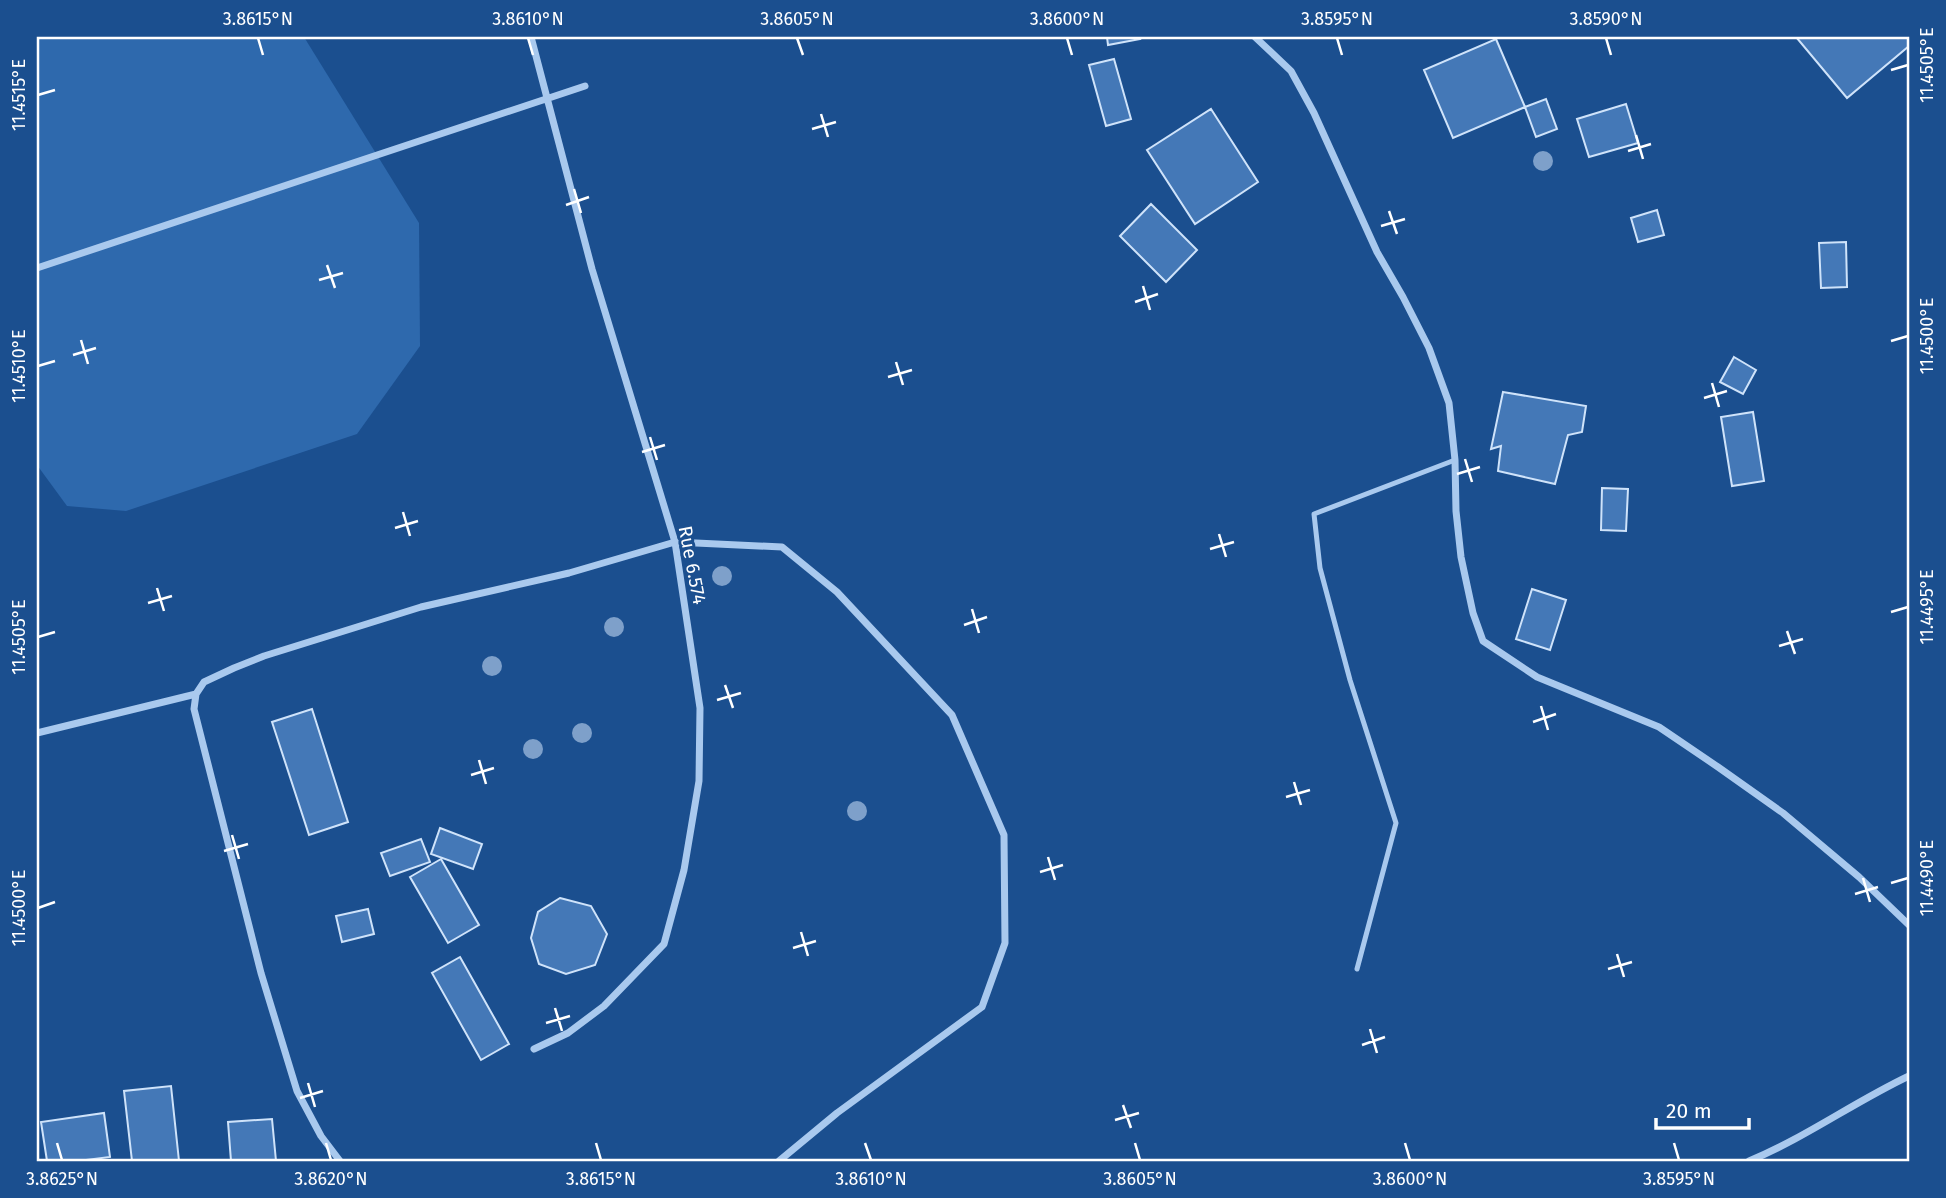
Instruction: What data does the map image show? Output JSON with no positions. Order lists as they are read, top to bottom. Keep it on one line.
{"streets":{"street":["Rue 6.574"]},"scale_bar":"20 m","coordinates":["3.8615°N","3.8610°N","3.8605°N","3.8600°N","3.8595°N","3.8590°N","11.4505°E","11.4515°E","11.4500°E","11.4510°E","11.4495°E","11.4490°E","3.8625°N","3.8620°N"]}
